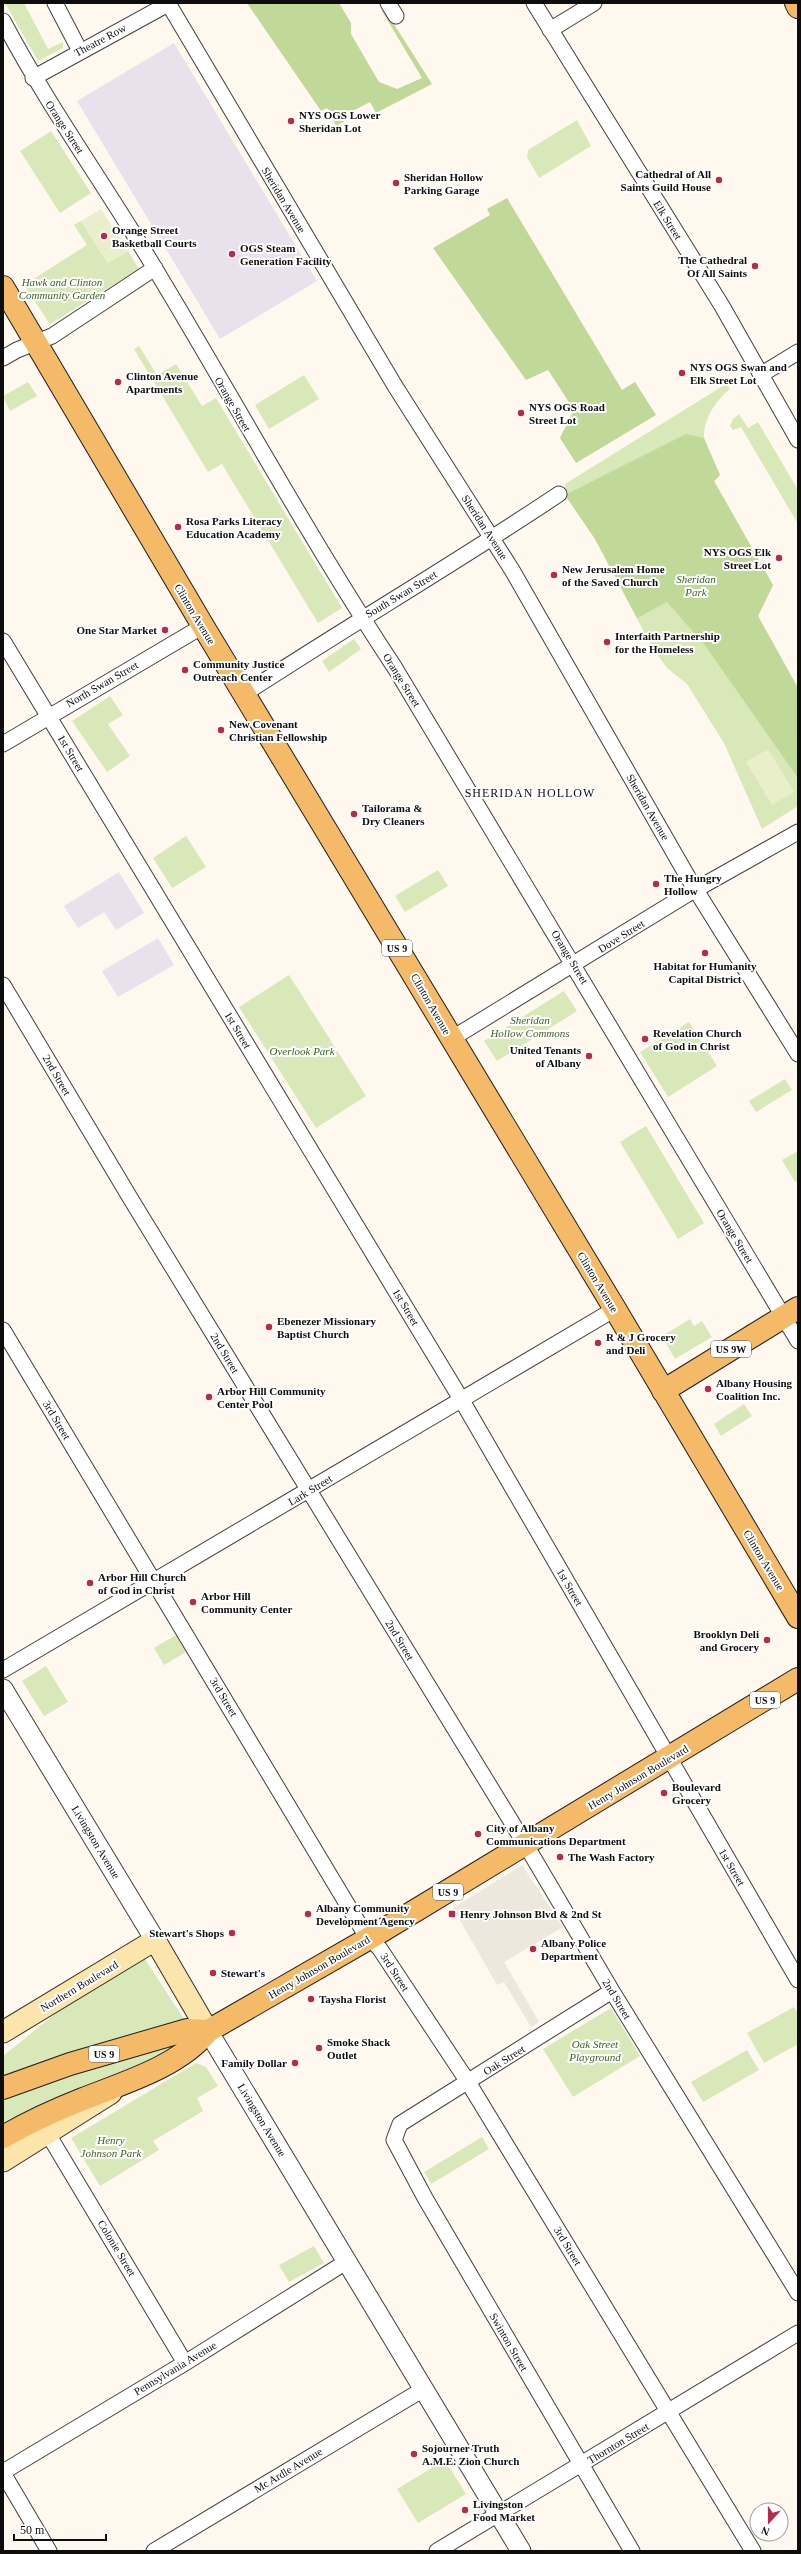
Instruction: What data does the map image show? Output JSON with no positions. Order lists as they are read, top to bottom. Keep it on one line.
{"streets":{"main road":["Clinton Avenue","US 9","US 9W","Henry Johnson Boulevard","Livingston Avenue","Northern Boulevard"],"street":["Theatre Row","Orange Street","Sheridan Avenue","Elk Street","South Swan Street","North Swan Street","1st Street","Dove Street","2nd Street","3rd Street","Lark Street","Oak Street","Colonie Street","Swinton Street","Pennsylvania Avenue","Thornton Street","Mc Ardle Avenue"]},"crossings":[["Theatre Row","Orange Street"],["Theatre Row","Sheridan Avenue"],["Orange Street","South Swan Street"],["Orange Street","Dove Street"],["Orange Street","US 9W"],["Sheridan Avenue","South Swan Street"],["Sheridan Avenue","Dove Street"],["South Swan Street","Clinton Avenue"],["Clinton Avenue","North Swan Street"],["Clinton Avenue","Dove Street"],["Clinton Avenue","US 9W"],["Clinton Avenue","Lark Street"],["North Swan Street","1st Street"],["1st Street","Lark Street"],["1st Street","Henry Johnson Boulevard"],["US 9","Henry Johnson Boulevard"],["US 9","Livingston Avenue"],["2nd Street","Lark Street"],["2nd Street","Henry Johnson Boulevard"],["2nd Street","Oak Street"],["3rd Street","Lark Street"],["3rd Street","Henry Johnson Boulevard"],["3rd Street","Oak Street"],["3rd Street","Thornton Street"],["Henry Johnson Boulevard","Livingston Avenue"],["Henry Johnson Boulevard","Colonie Street"],["Livingston Avenue","Northern Boulevard"],["Livingston Avenue","Pennsylvania Avenue"],["Livingston Avenue","Thornton Street"],["Livingston Avenue","Mc Ardle Avenue"],["Oak Street","Swinton Street"],["Colonie Street","Pennsylvania Avenue"],["Swinton Street","Thornton Street"]],"districts":["SHERIDAN HOLLOW"],"parks":["Hawk and Clinton Community Garden","Sheridan Park","Sheridan Hollow Commons","Overlook Park","Oak Street Playground","Henry Johnson Park"],"places":{"other":["NYS OGS Lower Sheridan Lot","Cathedral of All Saints Guild House","Sheridan Hollow Parking Garage","Orange Street Basketball Courts","OGS Steam Generation Facility","The Cathedral Of All Saints","NYS OGS Swan and Elk Street Lot","Clinton Avenue Apartments","NYS OGS Road Street Lot","Rosa Parks Literacy Education Academy","NYS OGS Elk Street Lot","New Jerusalem Home of the Saved Church","One Star Market","Interfaith Partnership for the Homeless","Community Justice Outreach Center","New Covenant Christian Fellowship","Tailorama & Dry Cleaners","The Hungry Hollow","Habitat for Humanity Capital District","Revelation Church of God in Christ","United Tenants of Albany","Ebenezer Missionary Baptist Church","R & J Grocery and Deli","Albany Housing Coalition Inc.","Arbor Hill Community Center Pool","Arbor Hill Church of God in Christ","Arbor Hill Community Center","Brooklyn Deli and Grocery","Boulevard Grocery","City of Albany Communications Department","The Wash Factory","Albany Community Development Agency","Stewart's Shops","Albany Police Department","Stewart's","Taysha Florist","Smoke Shack Outlet","Family Dollar","Sojourner Truth A.M.E. Zion Church","Livingston Food Market"],"transit":["Henry Johnson Blvd & 2nd St"]},"scale_bar":"50 m","north":"bottom"}
